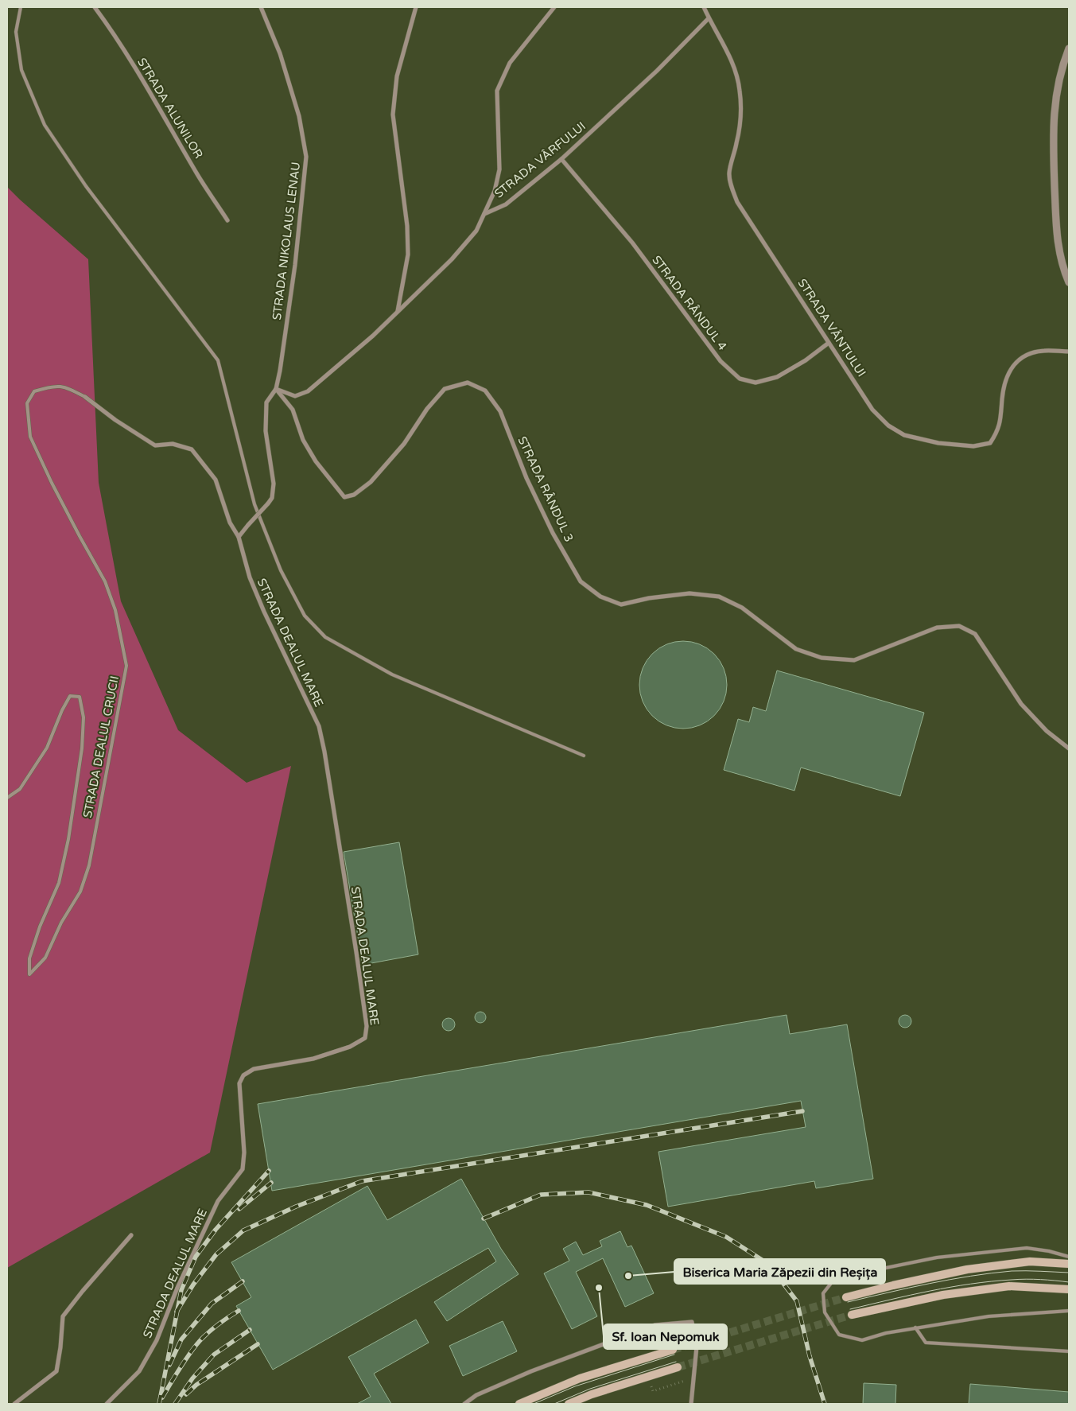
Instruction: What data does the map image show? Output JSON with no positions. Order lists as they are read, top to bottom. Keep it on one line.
{"streets":{"street":["STRADA ALUNILOR","STRADA VÂRFULUI","STRADA NIKOLAUS LENAU","STRADA RÂNDUL 4","STRADA VÂNTULUI","STRADA RÂNDUL 3","STRADA DEALUL MARE","STRADA DEALUL CRUCII"]},"crossings":[["STRADA VÂRFULUI","STRADA RÂNDUL 4"],["STRADA VÂRFULUI","STRADA VÂNTULUI"],["STRADA NIKOLAUS LENAU","STRADA RÂNDUL 3"],["STRADA NIKOLAUS LENAU","STRADA DEALUL MARE"],["STRADA NIKOLAUS LENAU","STRADA DEALUL CRUCII"],["STRADA RÂNDUL 4","STRADA VÂNTULUI"],["STRADA DEALUL MARE","STRADA DEALUL CRUCII"]],"places":["Biserica Maria Zăpezii din Reșița","Sf. Ioan Nepomuk"]}
